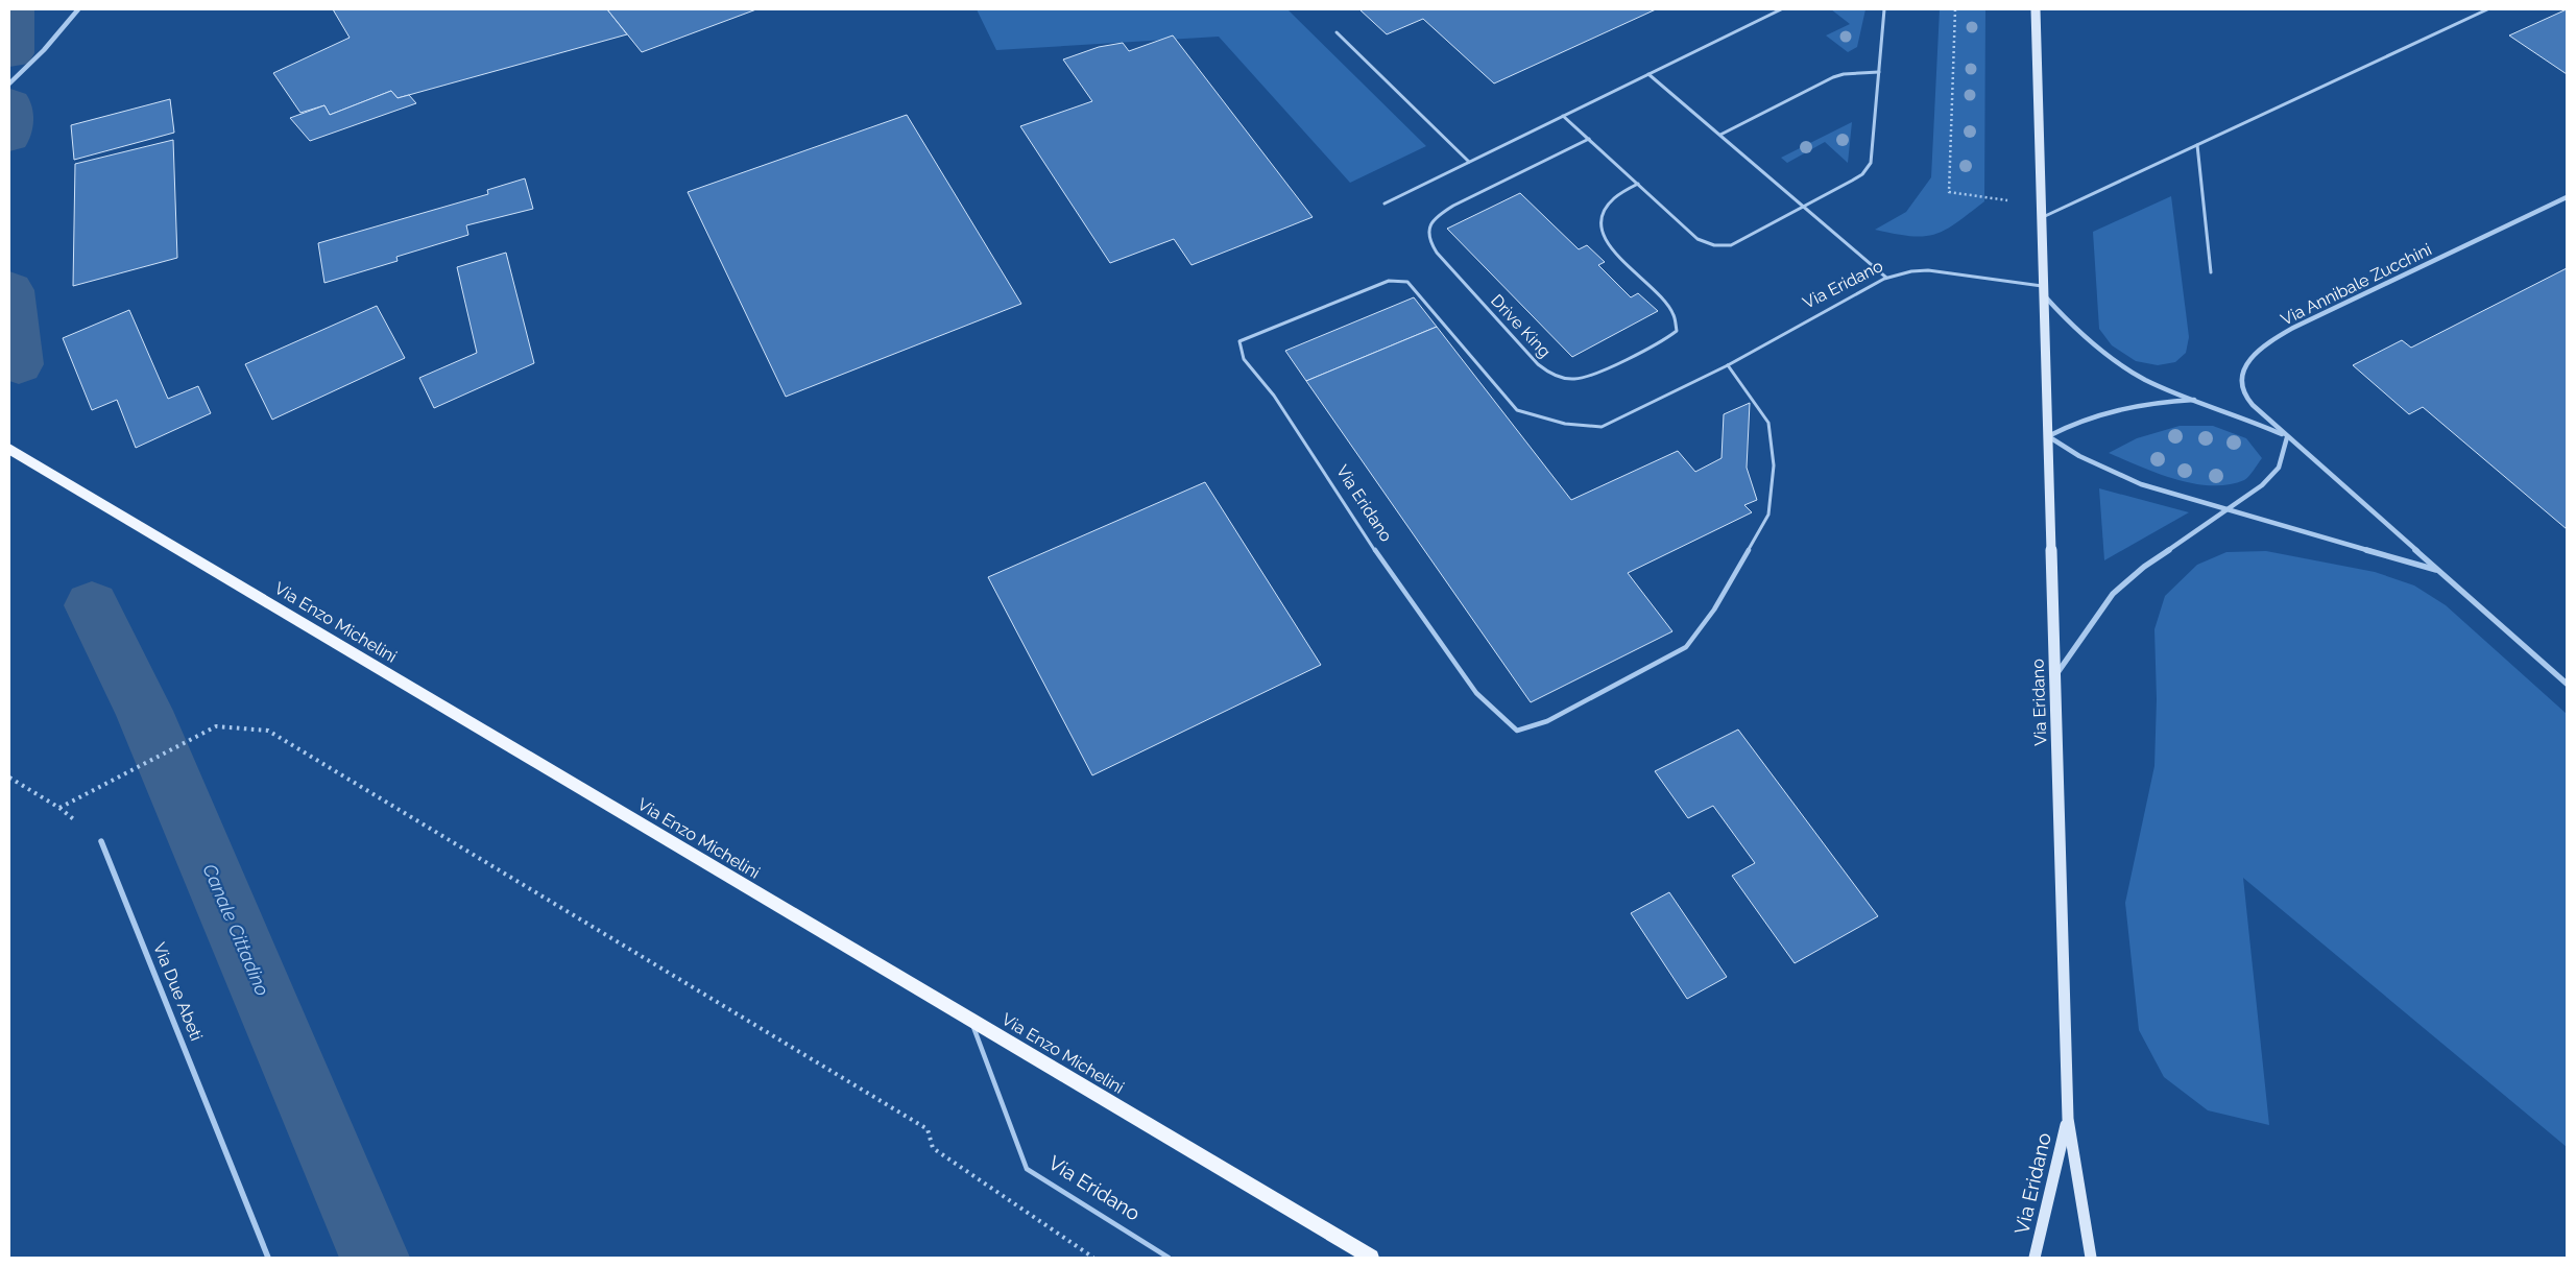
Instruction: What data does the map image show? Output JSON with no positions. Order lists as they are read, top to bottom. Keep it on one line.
{"streets":{"main road":["Via Eridano","Via Enzo Michelini"],"street":["Via Annibale Zucchini","Via Due Abeti"],"lane":["Drive King"]},"crossings":[["Via Eridano","Via Annibale Zucchini"],["Via Eridano","Via Enzo Michelini"]],"water":["Canale Cittadino"]}
